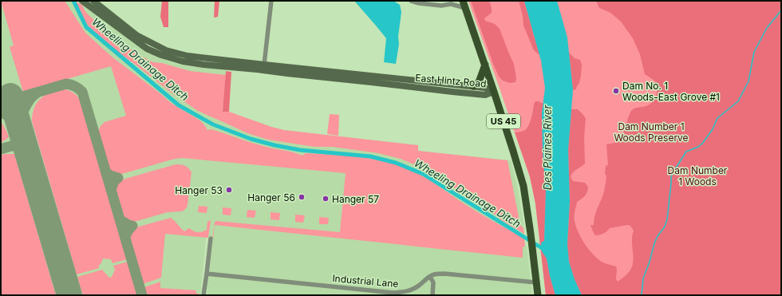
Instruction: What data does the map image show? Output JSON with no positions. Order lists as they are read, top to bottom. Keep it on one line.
{"streets":{"main road":["East Hintz Road","US 45"],"street":["Industrial Lane"]},"crossings":[["East Hintz Road","US 45"]],"water":["Wheeling Drainage Ditch","Des Plaines River"],"parks":["Dam Number 1 Woods Preserve","Dam Number 1 Woods"],"places":["Dam No. 1 Woods-East Grove #1","Hanger 53","Hanger 56","Hanger 57"]}
